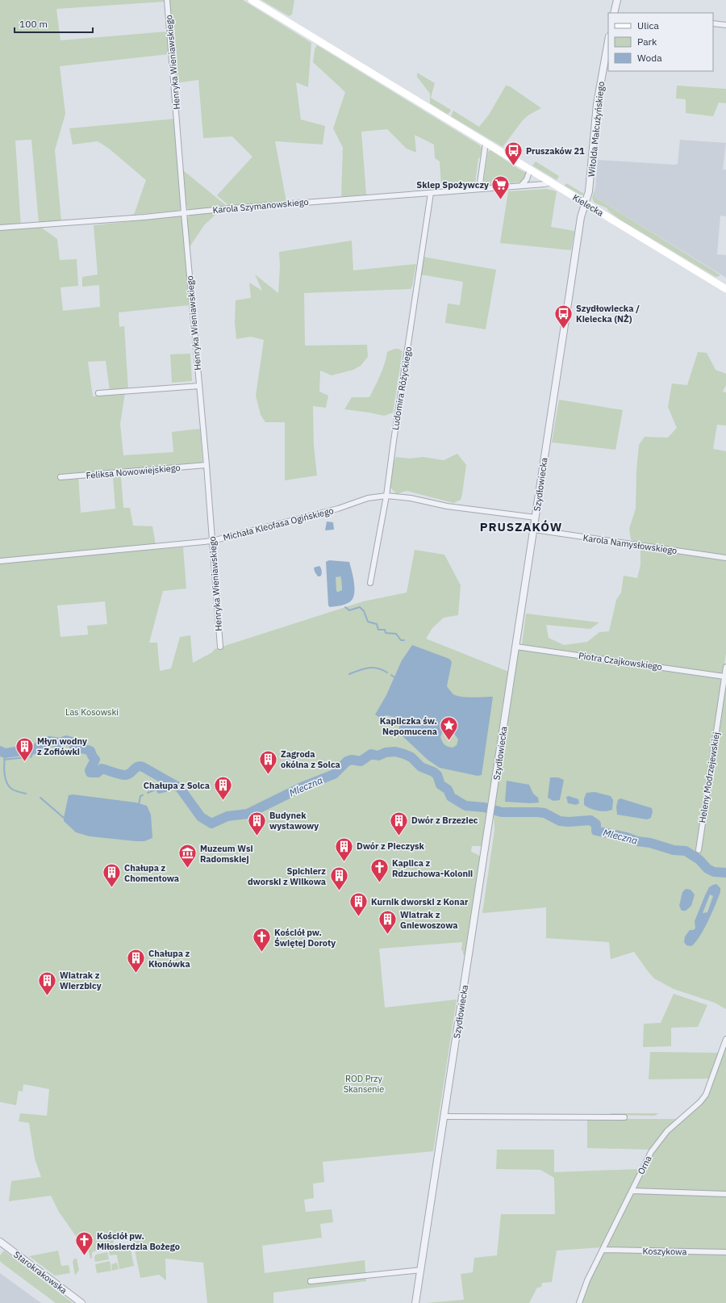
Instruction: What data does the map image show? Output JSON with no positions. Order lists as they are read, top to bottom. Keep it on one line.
{"streets":{"main road":["Kielecka"],"street":["Henryka Wieniawskiego","Witolda Małcużyńskiego","Karola Szymanowskiego","Ludomira Różyckiego","Feliksa Nowowiejskiego","Szydłowiecka","Michała Kleofasa Ogińskiego","Karola Namysłowskiego","Piotra Czajkowskiego","Heleny Modrzejewskiej","Orna","Koszykowa","Starokrakowska"]},"crossings":[["Henryka Wieniawskiego","Karola Szymanowskiego"],["Henryka Wieniawskiego","Feliksa Nowowiejskiego"],["Henryka Wieniawskiego","Michała Kleofasa Ogińskiego"],["Witolda Małcużyńskiego","Kielecka"],["Witolda Małcużyńskiego","Szydłowiecka"],["Kielecka","Karola Szymanowskiego"],["Kielecka","Szydłowiecka"],["Karola Szymanowskiego","Ludomira Różyckiego"],["Ludomira Różyckiego","Michała Kleofasa Ogińskiego"],["Szydłowiecka","Michała Kleofasa Ogińskiego"],["Szydłowiecka","Karola Namysłowskiego"],["Szydłowiecka","Piotra Czajkowskiego"],["Piotra Czajkowskiego","Heleny Modrzejewskiej"],["Orna","Koszykowa"]],"districts":["PRUSZAKÓW"],"water":["Mleczna"],"parks":["Las Kosowski","ROD Przy Skansenie"],"places":{"bus stop":["Pruszaków 21","Szydłowiecka / Kielecka (NŻ)"],"supermarket":["Sklep Spożywczy"],"place":["Kapliczka św. Nepomucena"],"building":["Młyn wodny z Zofiówki","Zagroda okólna z Solca","Chałupa z Solca","Budynek wystawowy","Dwór z Brzeziec","Dwór z Pieczysk","Chałupa z Chomentowa","Spichlerz dworski z Wilkowa","Kurnik dworski z Konar","Wiatrak z Gniewoszowa","Chałupa z Kłonówka","Wiatrak z Wierzbicy"],"museum":["Muzeum Wsi Radomskiej"],"church":["Kaplica z Rdzuchowa-Kolonii","Kościół pw. Świętej Doroty","Kościół pw. Miłosierdzia Bożego"]},"legend":["Ulica","Park","Woda"],"scale_bar":"100 m"}
